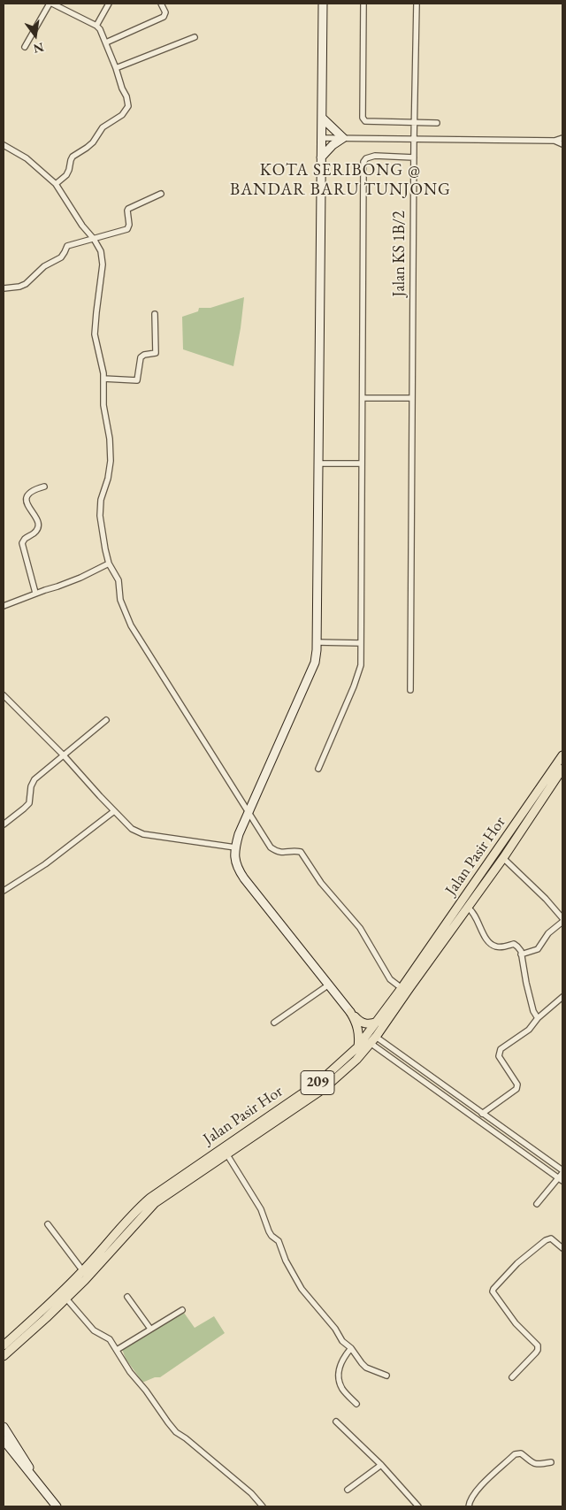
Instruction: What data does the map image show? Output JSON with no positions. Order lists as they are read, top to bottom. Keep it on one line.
{"streets":{"main road":["Jalan Pasir Hor","209"],"street":["Jalan KS 1B/2"]},"districts":["KOTA SERIBONG @ BANDAR BARU TUNJONG"],"north":"bottom"}
